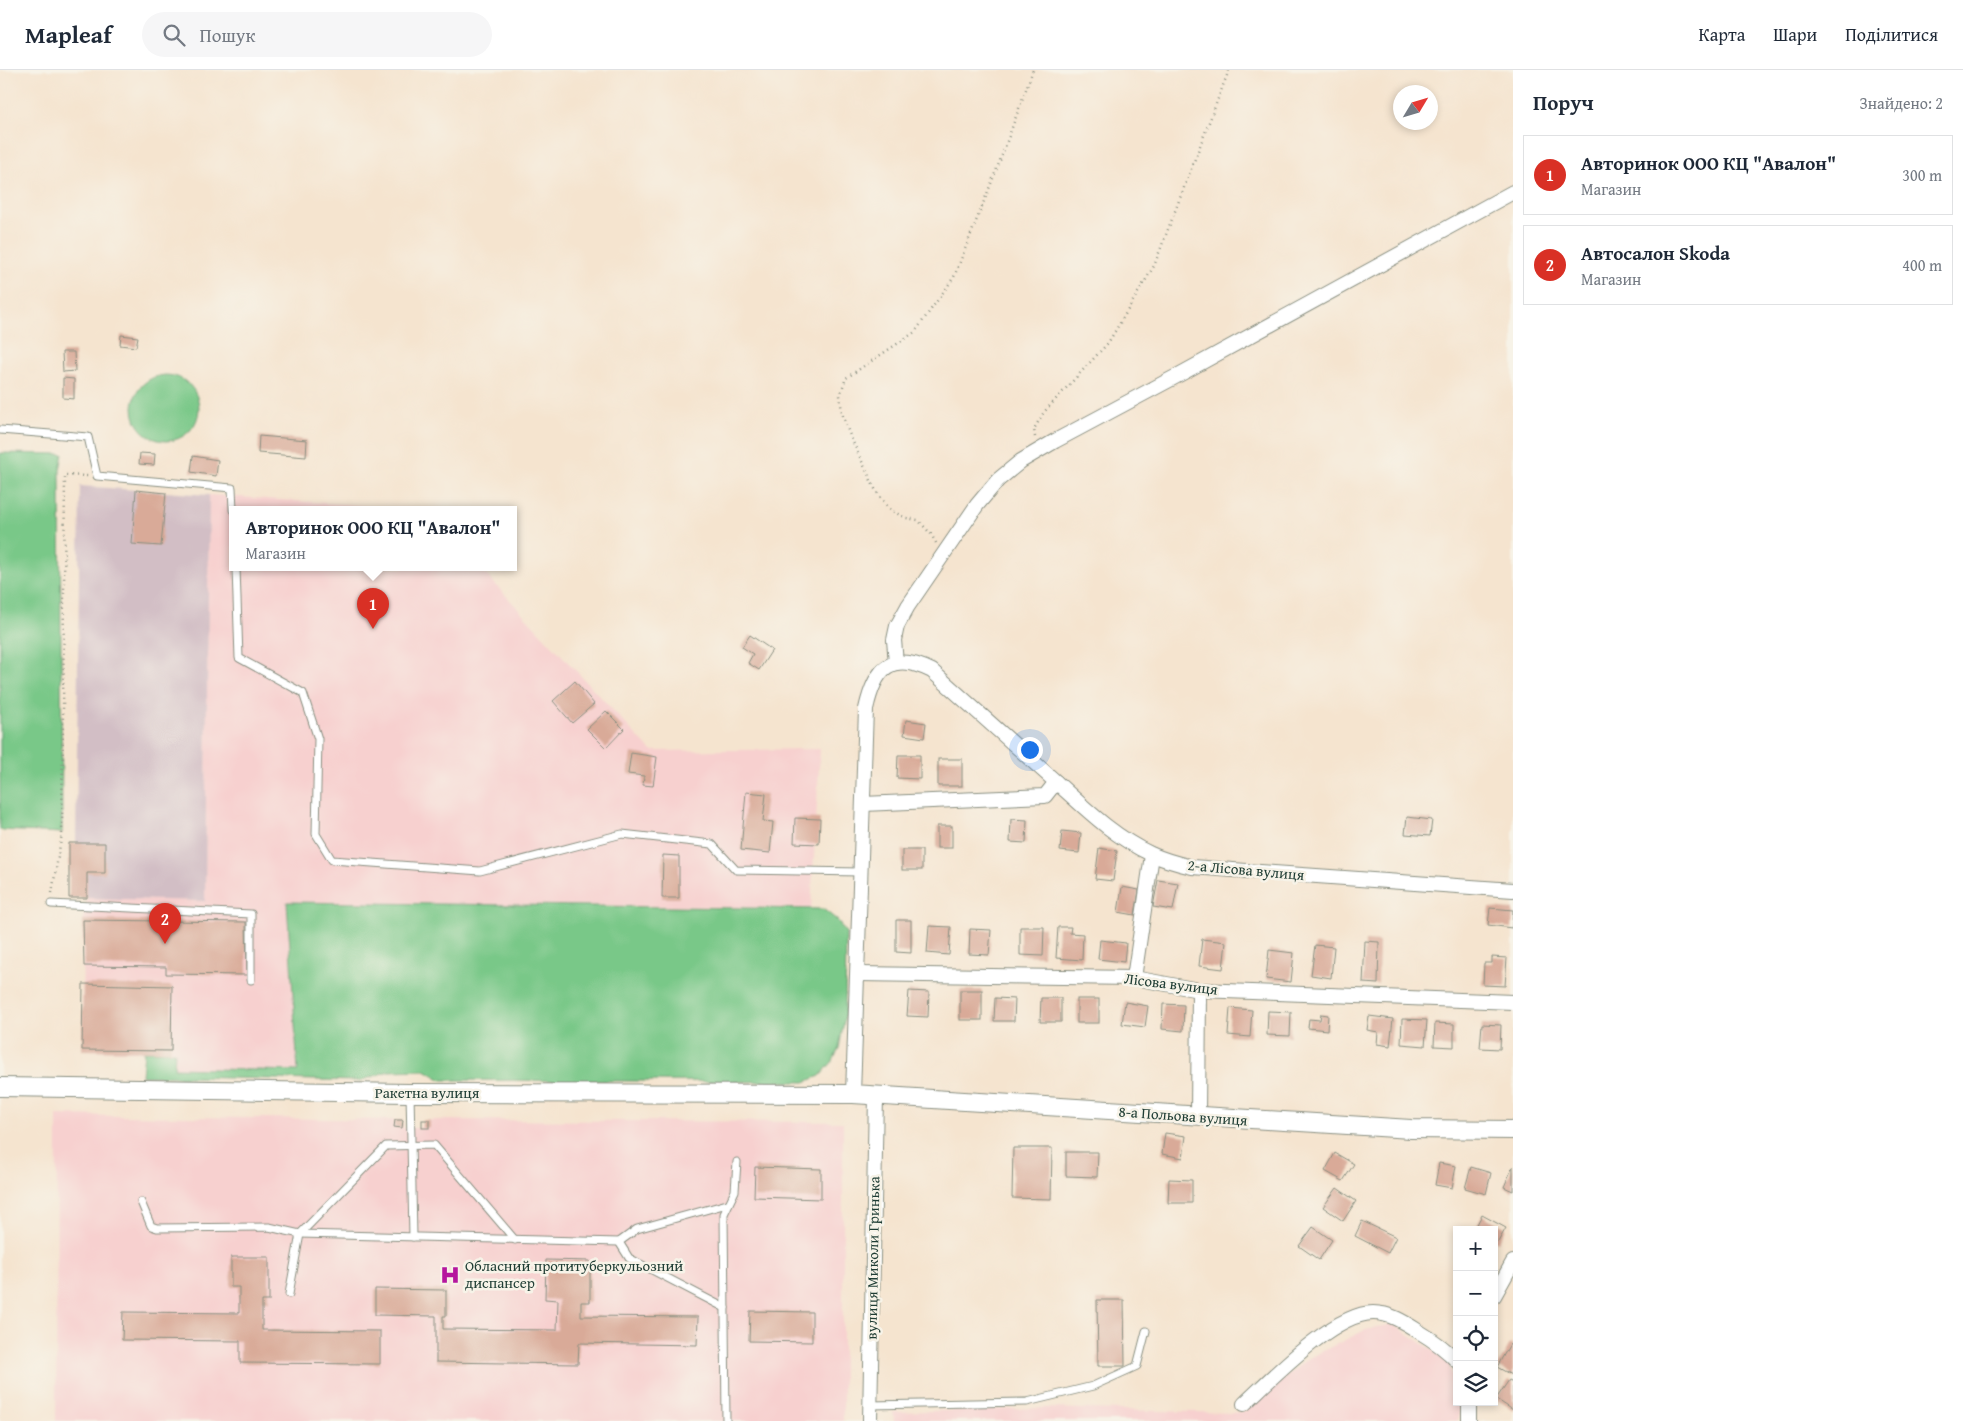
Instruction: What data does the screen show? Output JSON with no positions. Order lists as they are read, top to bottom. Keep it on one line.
{"streets":{"street":["2-а Лісова вулиця","Лісова вулиця","Ракетна вулиця","8-а Польова вулиця","вулиця Миколи Гринька"]},"crossings":[["Ракетна вулиця","8-а Польова вулиця"],["8-а Польова вулиця","вулиця Миколи Гринька"]],"places":{"hospital":["Обласний протитуберкульозний диспансер"]},"north":"top right","page":{"header":"Mapleaf","search":"Пошук","nav":["Карта","Шари","Поділитися"],"heading":["Поруч","Знайдено: 2"],"list":[{"mark":"1","name":"Авторинок ООО КЦ \"Авалон\"","note":"Магазин","value":"300 m"},{"mark":"2","name":"Автосалон Skoda","note":"Магазин","value":"400 m"}],"popup":["Авторинок ООО КЦ \"Авалон\"","Магазин"],"pins":["1","2"],"map_buttons":["+","−"]}}
